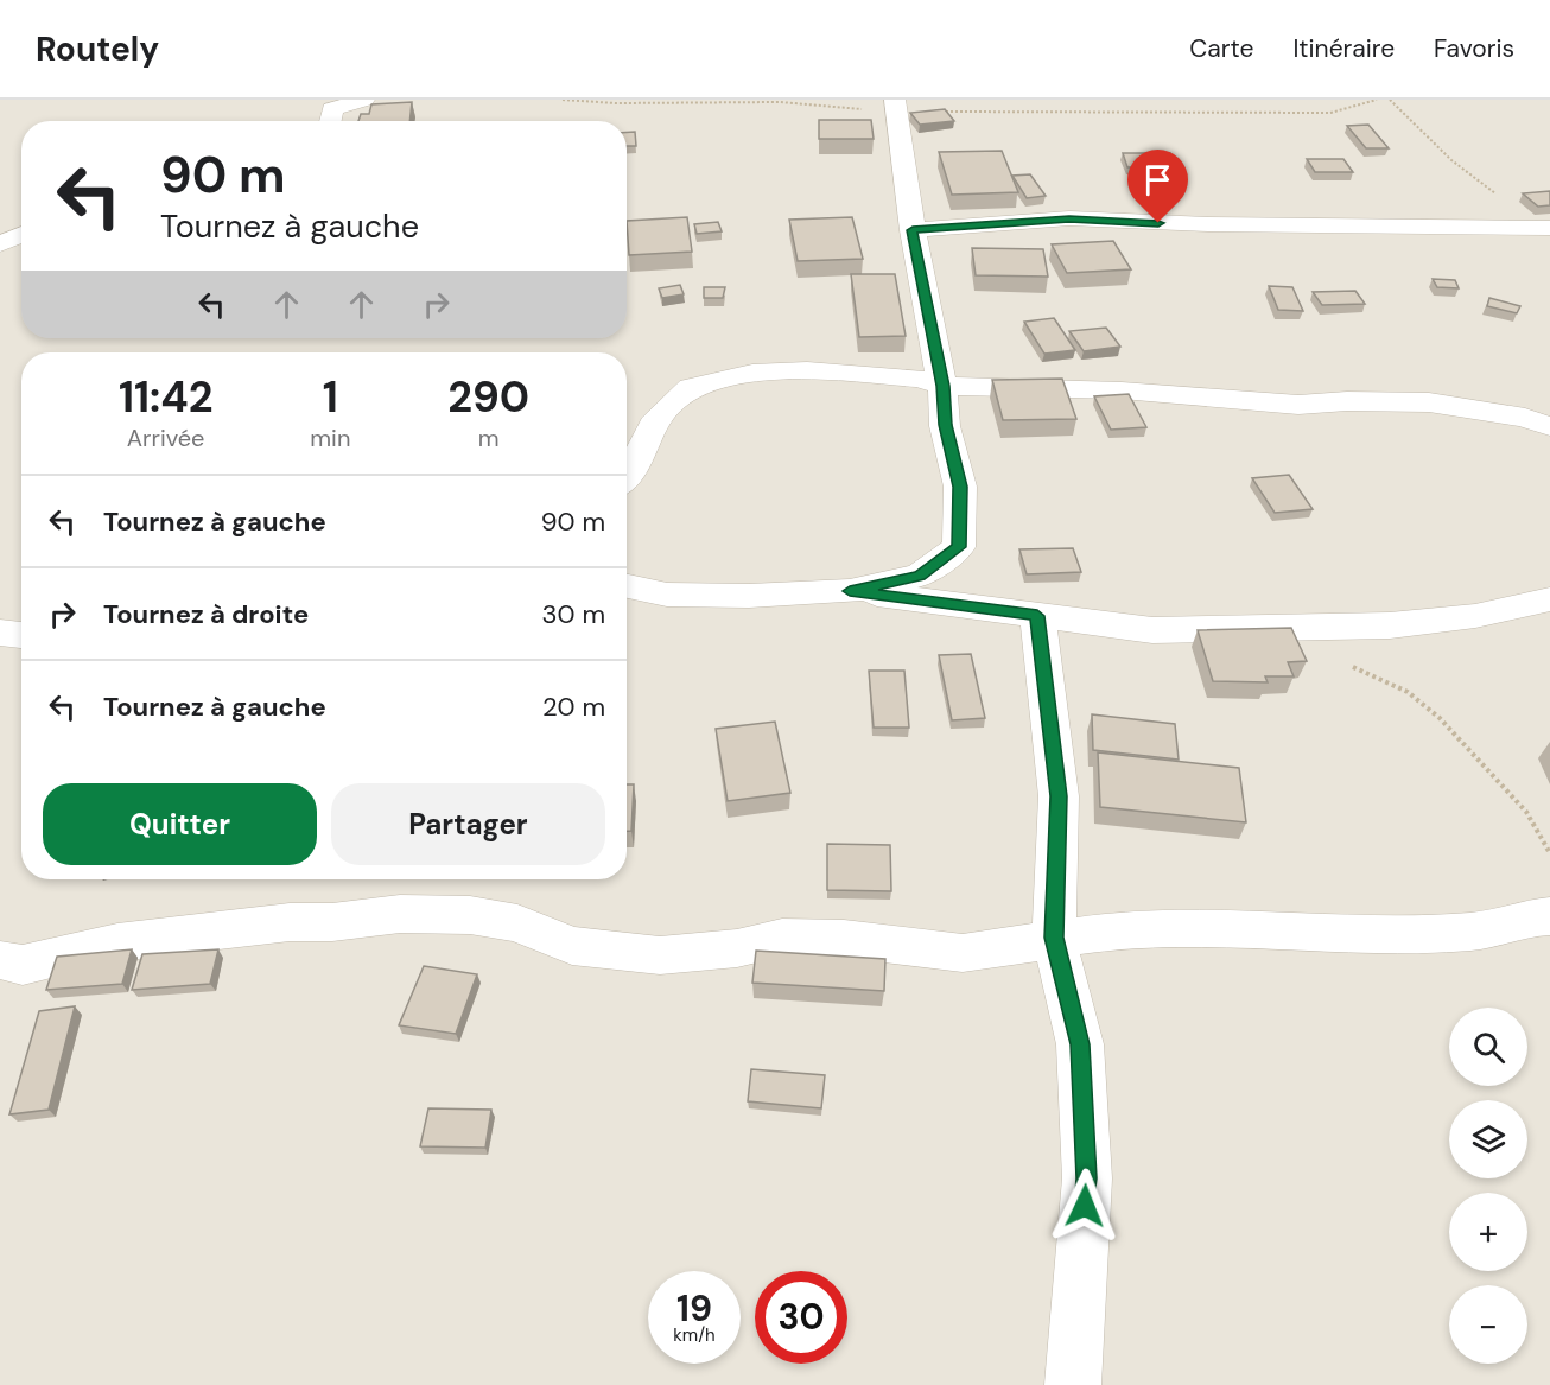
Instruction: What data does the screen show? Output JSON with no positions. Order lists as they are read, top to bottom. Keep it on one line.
{"page":{"header":"Routely","nav":["Carte","Itinéraire","Favoris"],"turn":["90 m","Tournez à gauche"],"eta":["11:42","Arrivée","1","min","290","m"],"list":[{"name":"Tournez à gauche","value":"90 m"},{"name":"Tournez à droite","value":"30 m"},{"name":"Tournez à gauche","value":"20 m"}],"buttons":["Quitter","Partager"],"map_buttons":["+","−"],"speed":"19 km/h","limit":"30"}}
